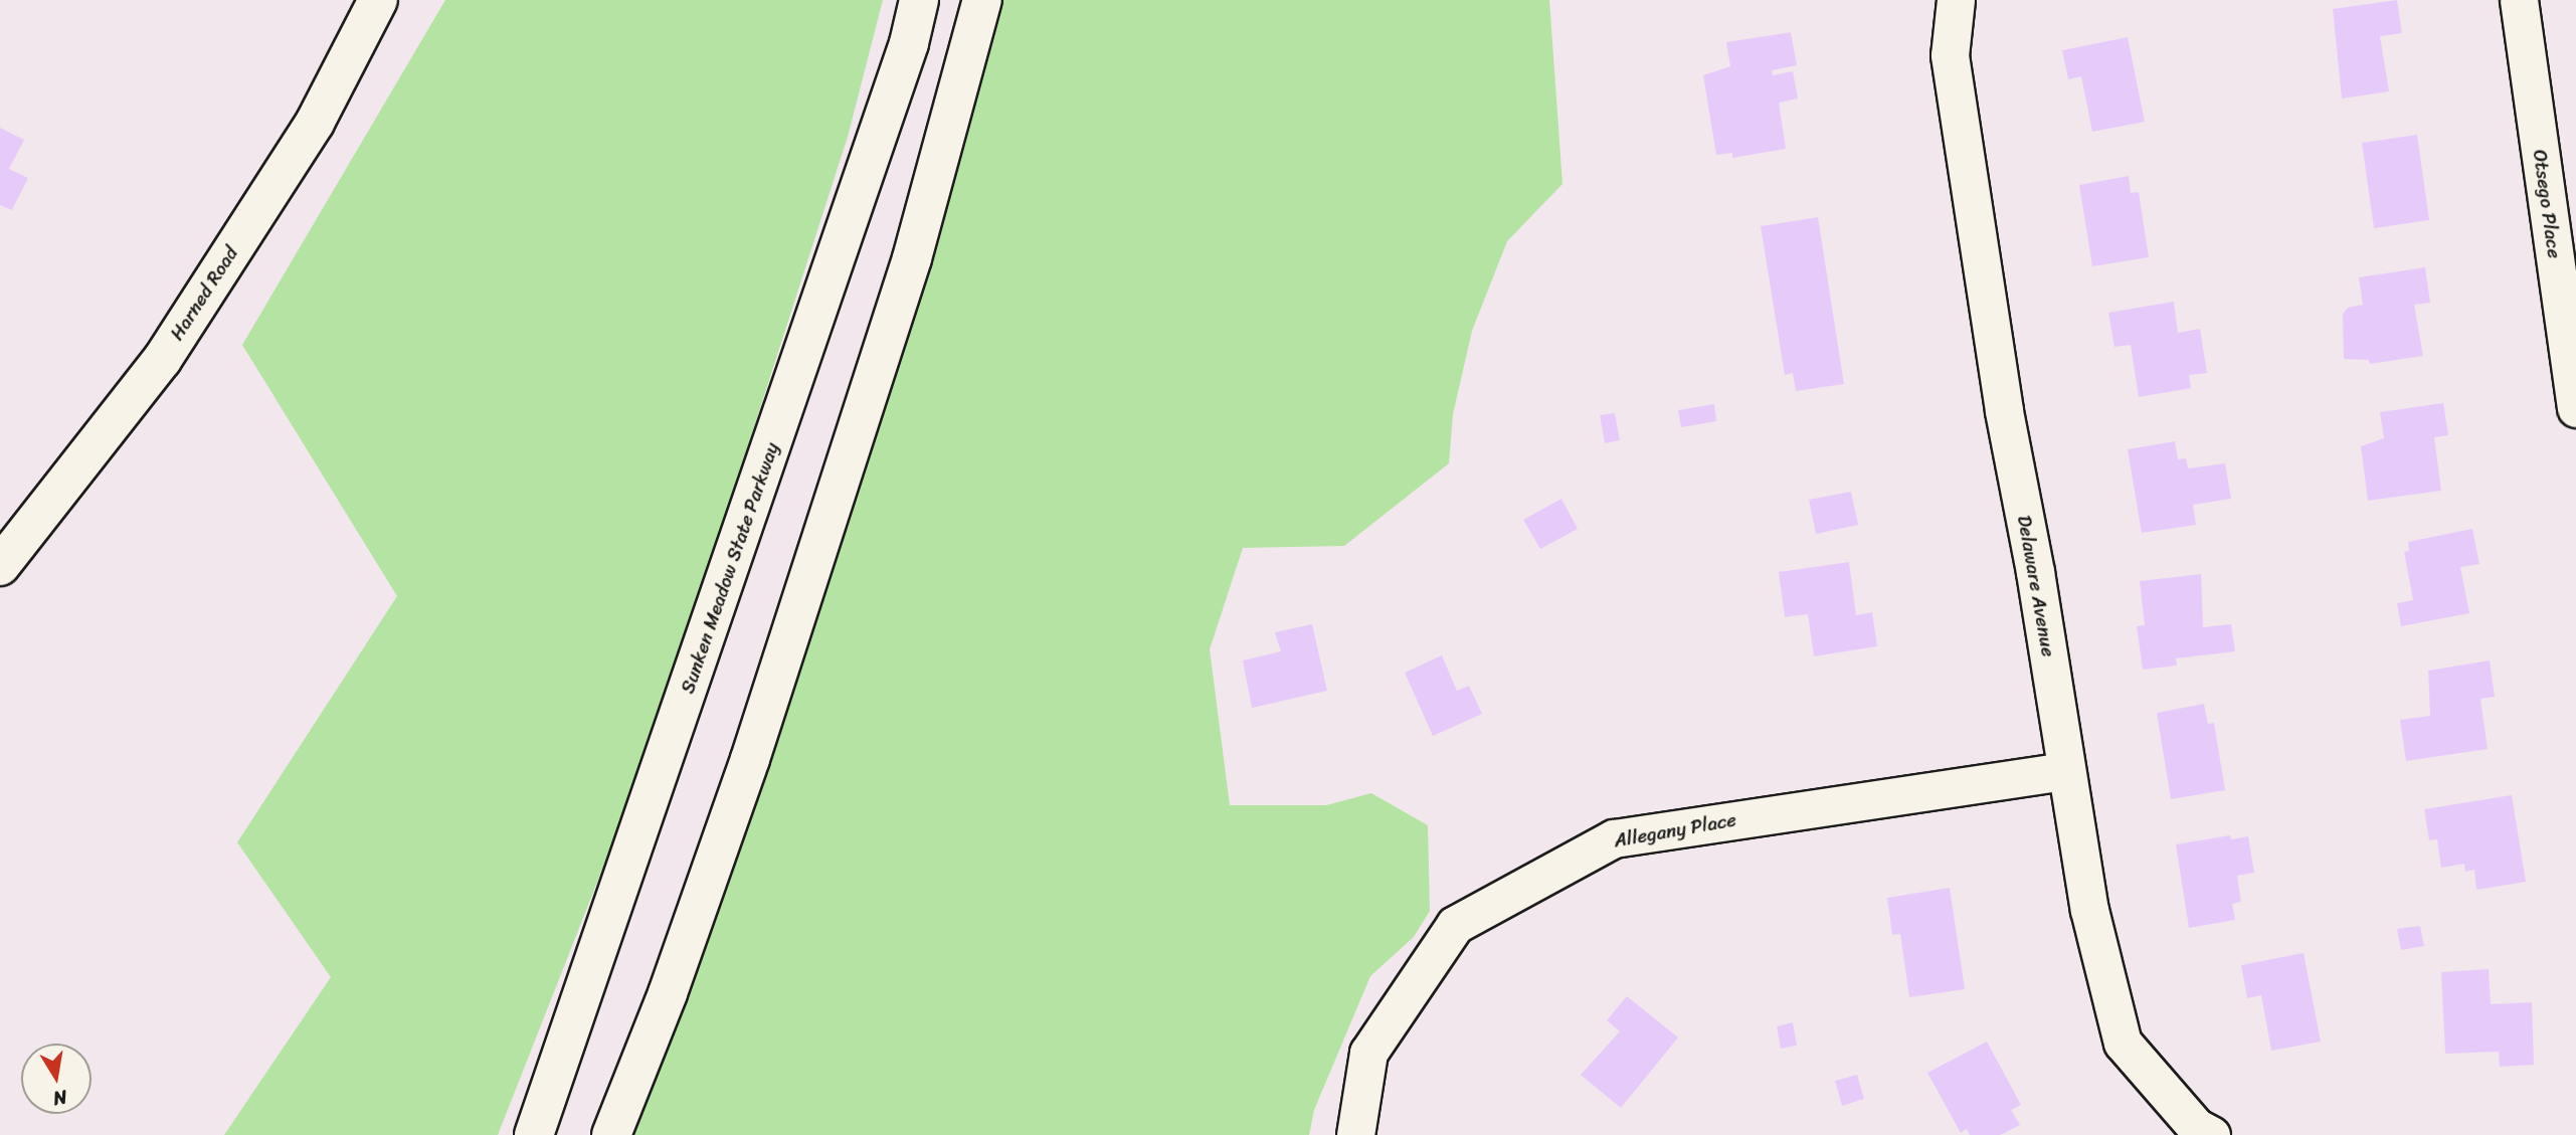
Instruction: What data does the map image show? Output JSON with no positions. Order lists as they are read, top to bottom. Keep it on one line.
{"streets":{"main road":["Harned Road","Sunken Meadow State Parkway"],"street":["Otsego Place","Delaware Avenue","Allegany Place"]},"crossings":[["Delaware Avenue","Allegany Place"]],"north":"bottom"}
